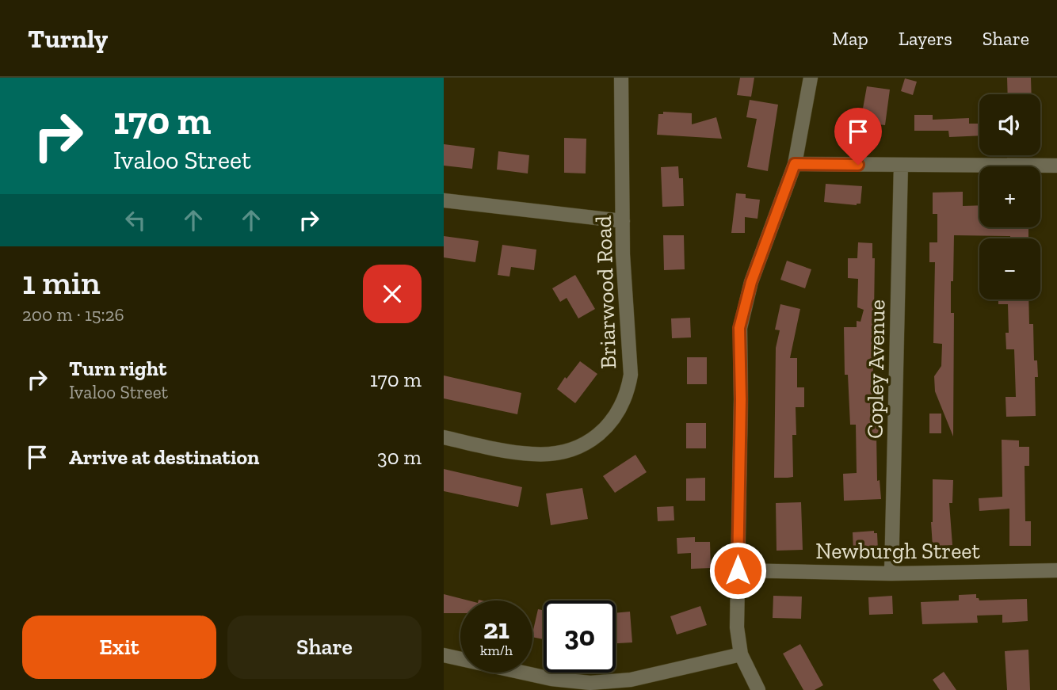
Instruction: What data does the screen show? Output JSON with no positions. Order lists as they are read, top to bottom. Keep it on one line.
{"streets":{"street":["Briarwood Road","Copley Avenue","Newburgh Street"]},"crossings":[["Copley Avenue","Newburgh Street"]],"page":{"header":"Turnly","nav":["Map","Layers","Share"],"turn":["170 m","Ivaloo Street"],"map_buttons":["+","−"],"heading":["1 min","200 m · 15:26"],"list":[{"name":"Turn right","note":"Ivaloo Street","value":"170 m"},{"name":"Arrive at destination","value":"30 m"}],"speed":"21 km/h","limit":"30","buttons":["Exit","Share"]}}
